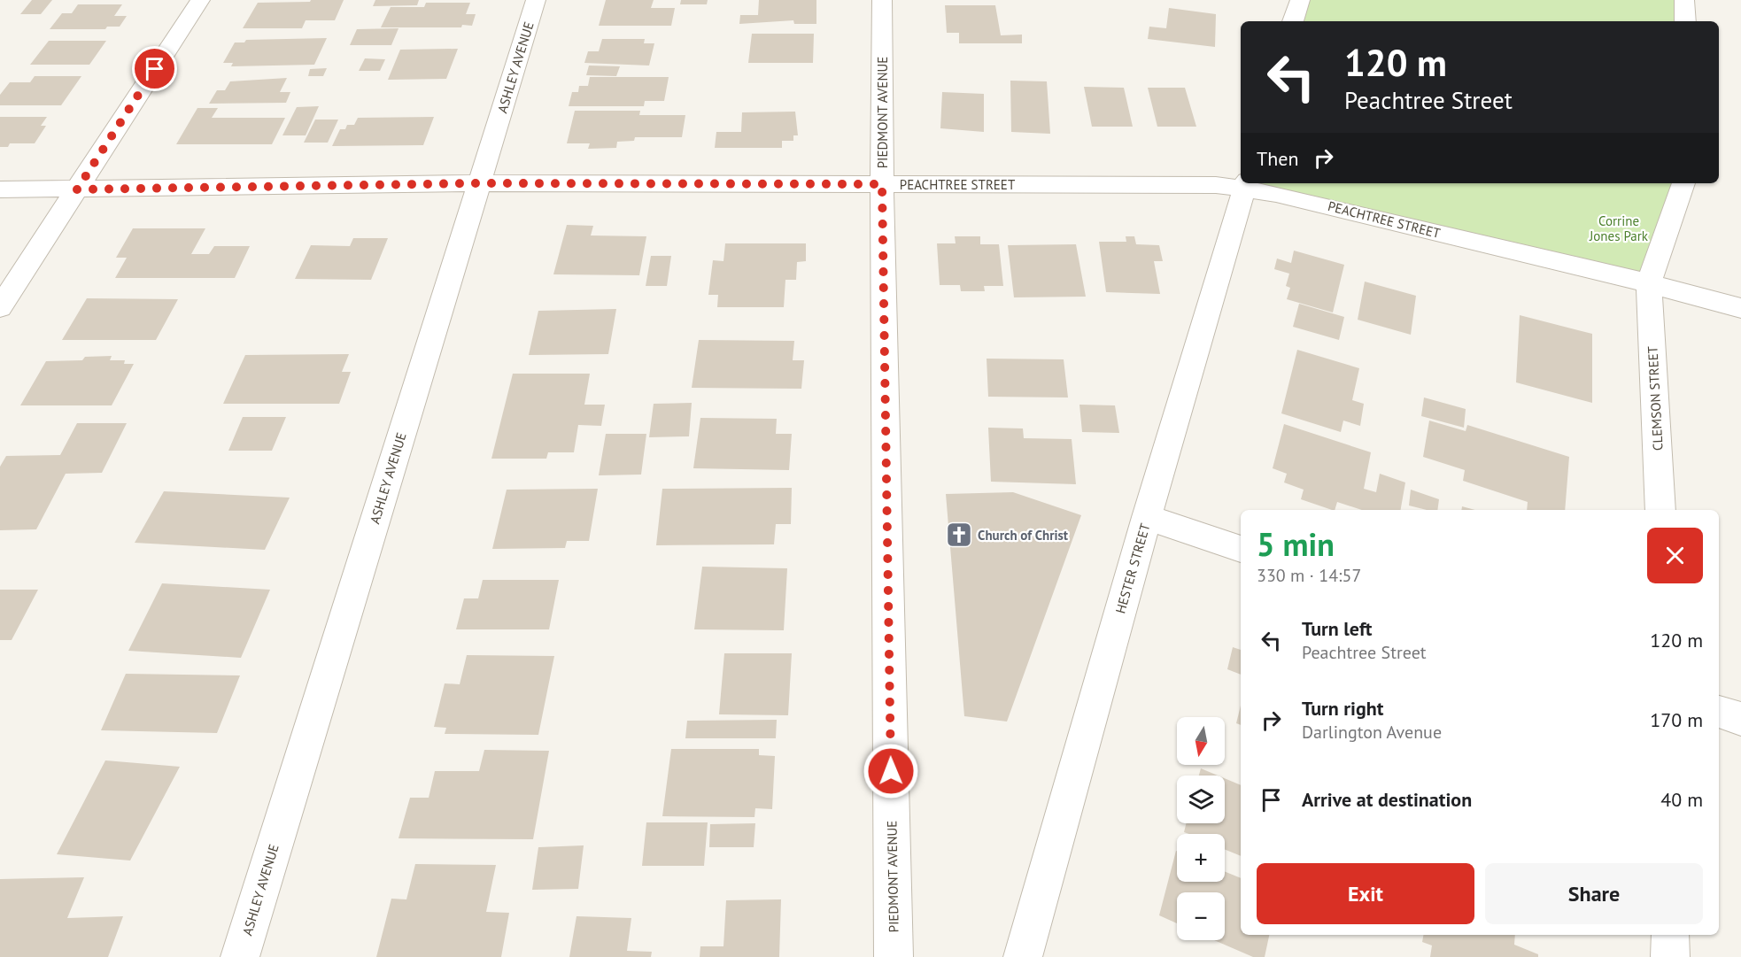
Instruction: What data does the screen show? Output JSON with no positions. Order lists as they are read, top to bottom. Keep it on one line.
{"streets":{"street":["ASHLEY AVENUE","PIEDMONT AVENUE","PEACHTREE STREET","CLEMSON STREET","HESTER STREET"]},"crossings":[["ASHLEY AVENUE","PEACHTREE STREET"],["PIEDMONT AVENUE","PEACHTREE STREET"],["PEACHTREE STREET","CLEMSON STREET"],["PEACHTREE STREET","HESTER STREET"]],"parks":["Corrine Jones Park"],"places":{"church":["Church of Christ"]},"north":"bottom","page":{"turn":["120 m","Peachtree Street"],"then":"Then","heading":["5 min","330 m · 14:57"],"list":[{"name":"Turn left","note":"Peachtree Street","value":"120 m"},{"name":"Turn right","note":"Darlington Avenue","value":"170 m"},{"name":"Arrive at destination","value":"40 m"}],"map_buttons":["+","−"],"buttons":["Exit","Share"]}}
